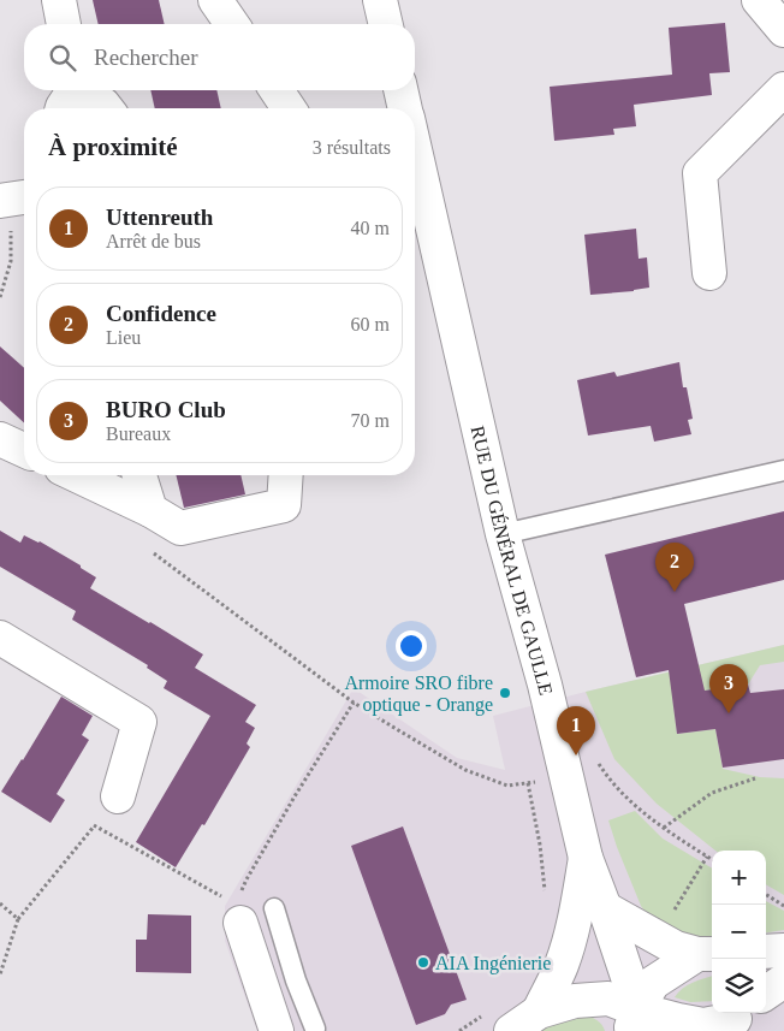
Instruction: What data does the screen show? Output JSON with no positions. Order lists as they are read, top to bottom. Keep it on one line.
{"streets":{"street":["RUE DU GÉNÉRAL DE GAULLE"]},"places":["Armoire SRO fibre optique - Orange","AIA Ingénierie"],"page":{"search":"Rechercher","heading":["À proximité","3 résultats"],"list":[{"mark":"1","name":"Uttenreuth","note":"Arrêt de bus","value":"40 m"},{"mark":"2","name":"Confidence","note":"Lieu","value":"60 m"},{"mark":"3","name":"BURO Club","note":"Bureaux","value":"70 m"}],"pins":["2","3","1"],"map_buttons":["+","−"]}}
